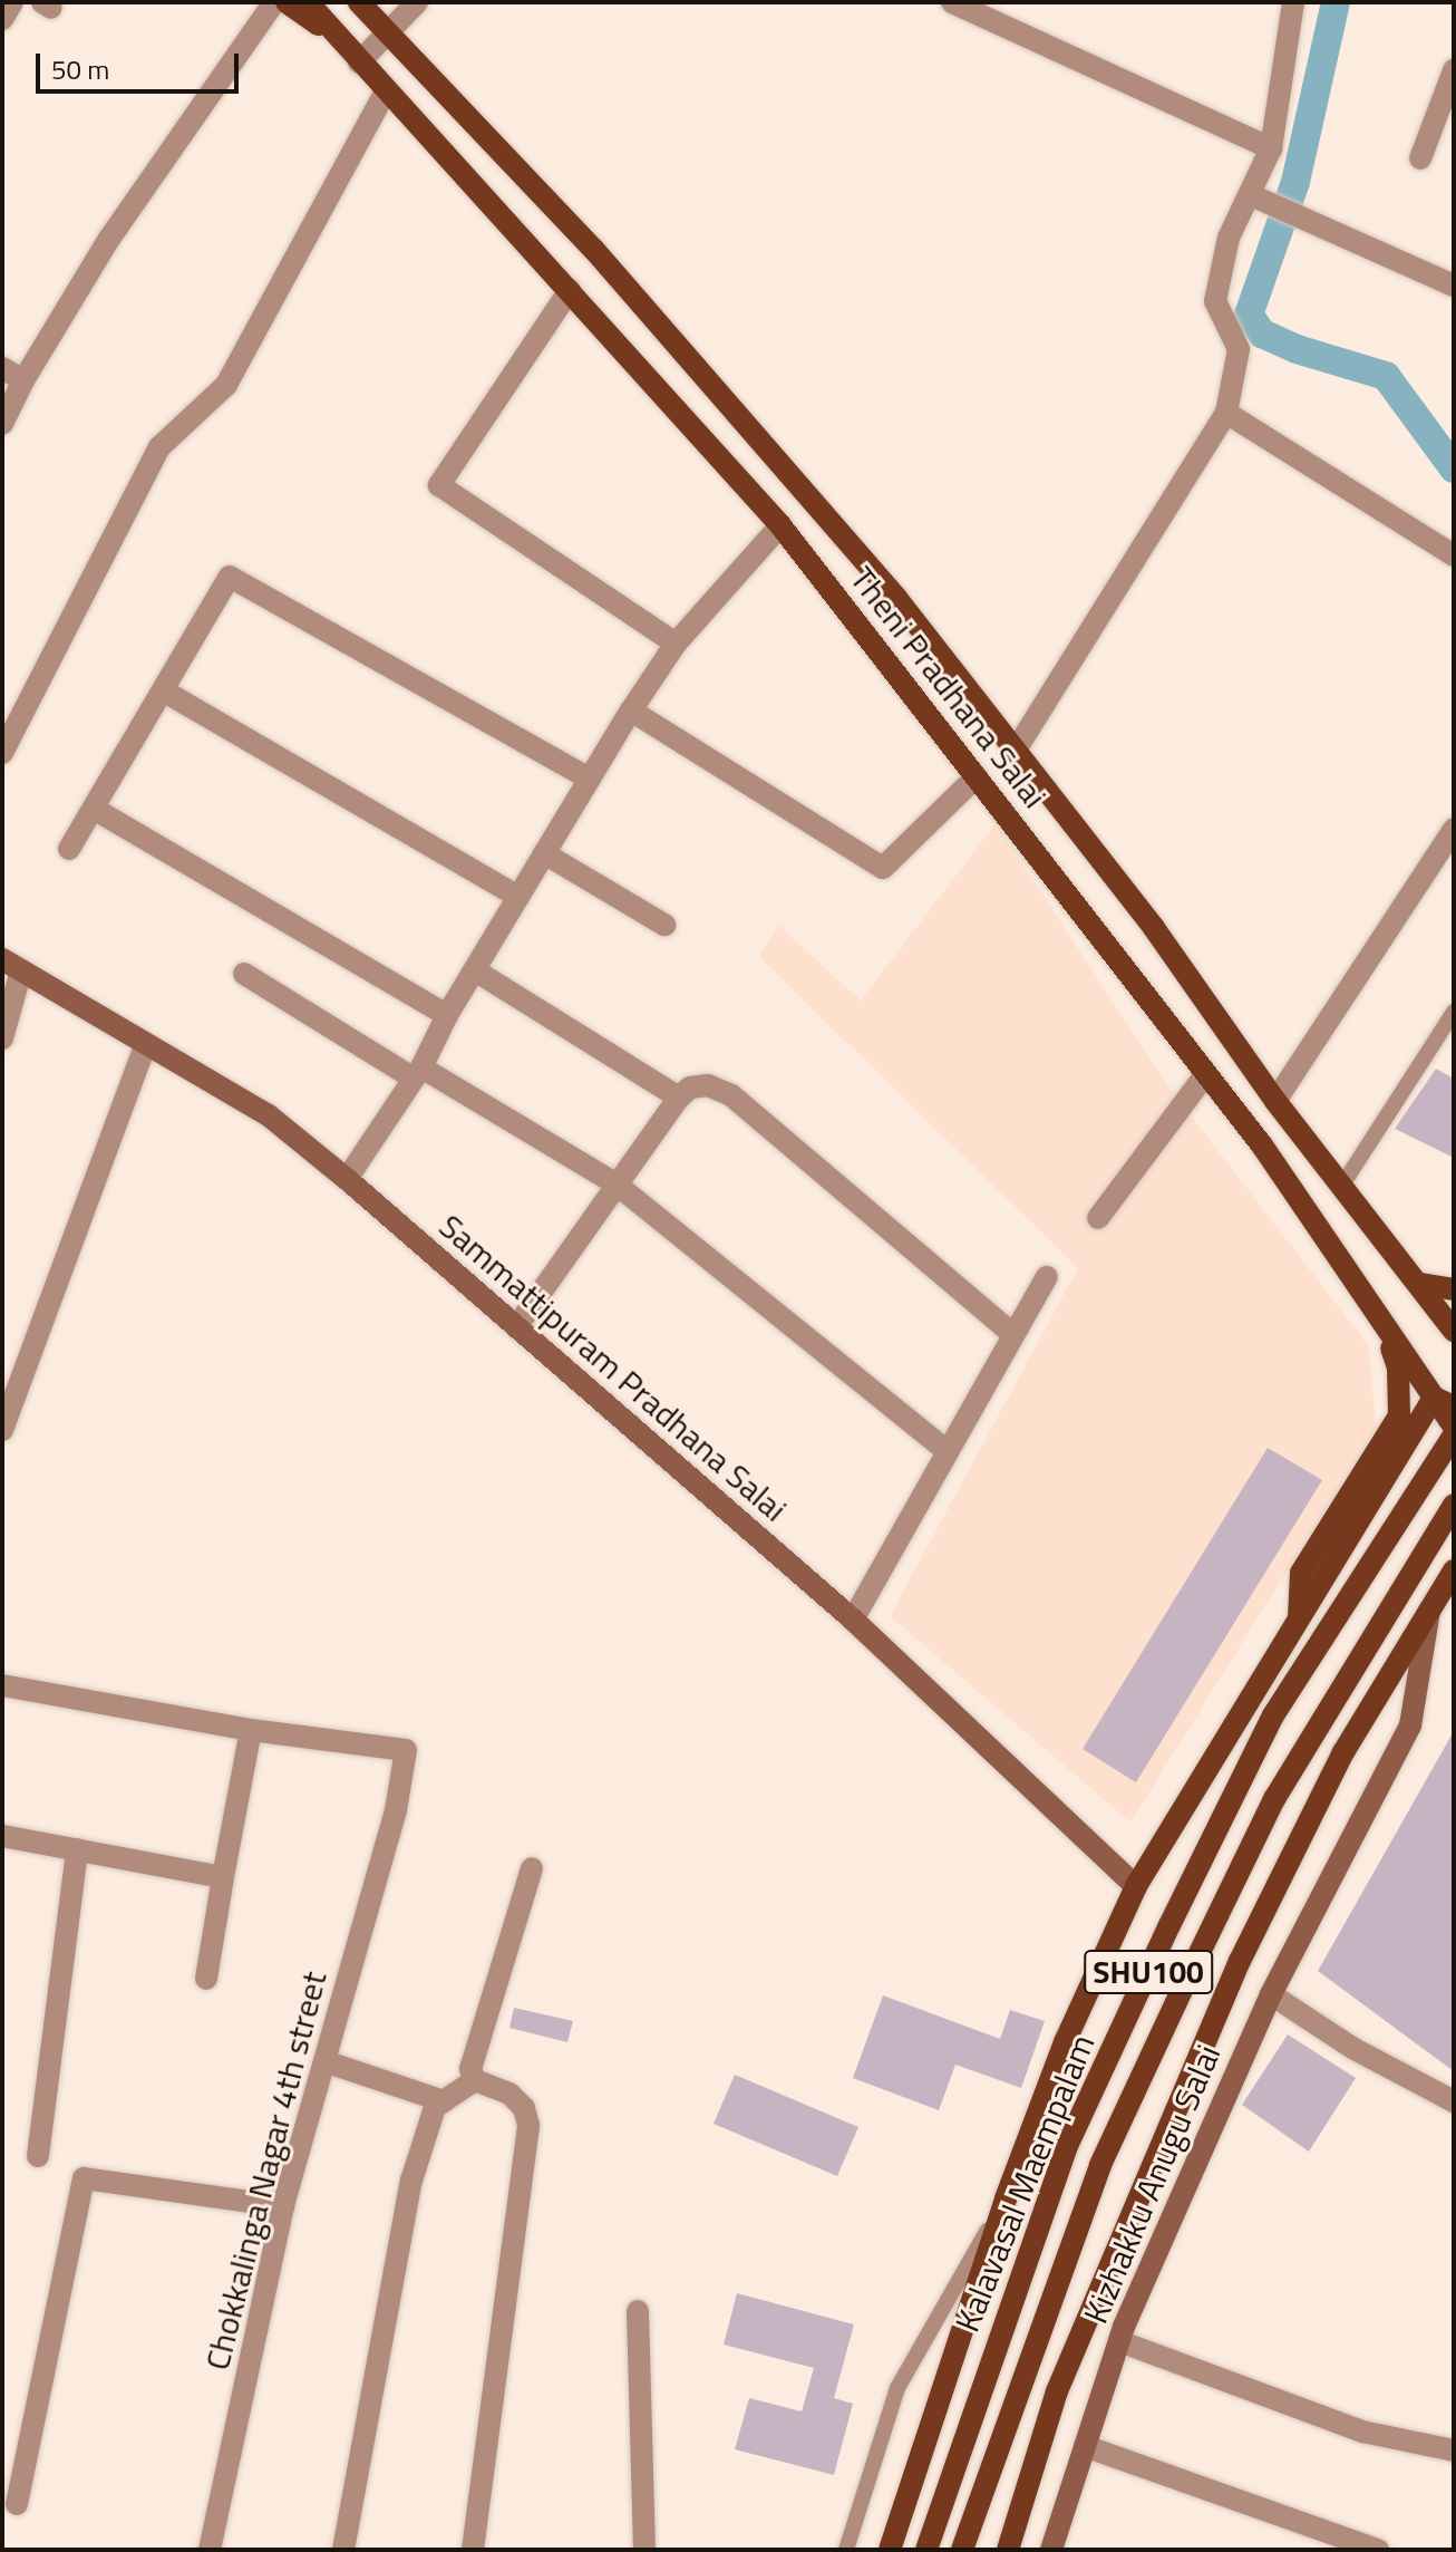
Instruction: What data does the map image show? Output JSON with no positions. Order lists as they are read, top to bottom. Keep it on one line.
{"streets":{"main road":["Theni Pradhana Salai","SHU100","Kalavasal Maempalam"],"street":["Sammattipuram Pradhana Salai","Chokkalinga Nagar 4th street","Kizhakku Anugu Salai"]},"scale_bar":"50 m"}
